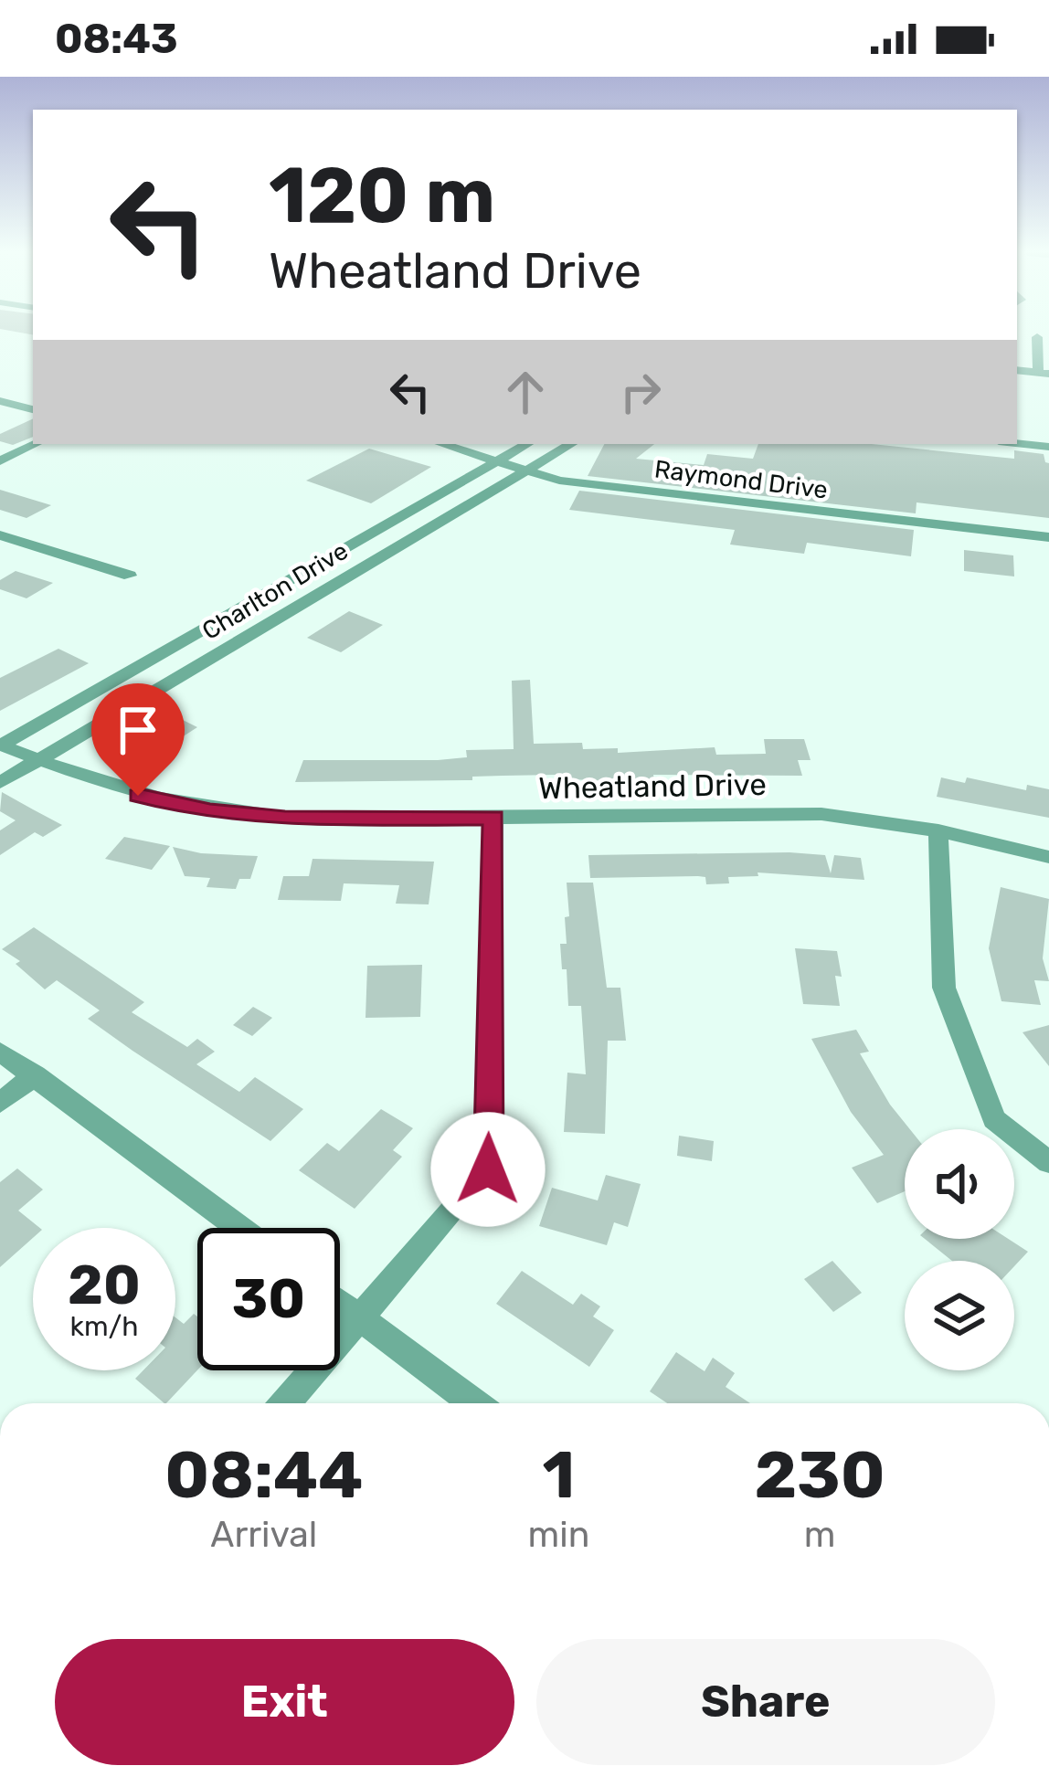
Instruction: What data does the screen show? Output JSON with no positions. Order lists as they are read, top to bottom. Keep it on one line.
{"streets":{"street":["Raymond Drive","Charlton Drive","Wheatland Drive"]},"crossings":[["Raymond Drive","Charlton Drive"],["Charlton Drive","Wheatland Drive"]],"page":{"status":"08:43","turn":["120 m","Wheatland Drive"],"speed":"20 km/h","limit":"30","eta":["08:44","Arrival","1","min","230","m"],"buttons":["Exit","Share"]}}
